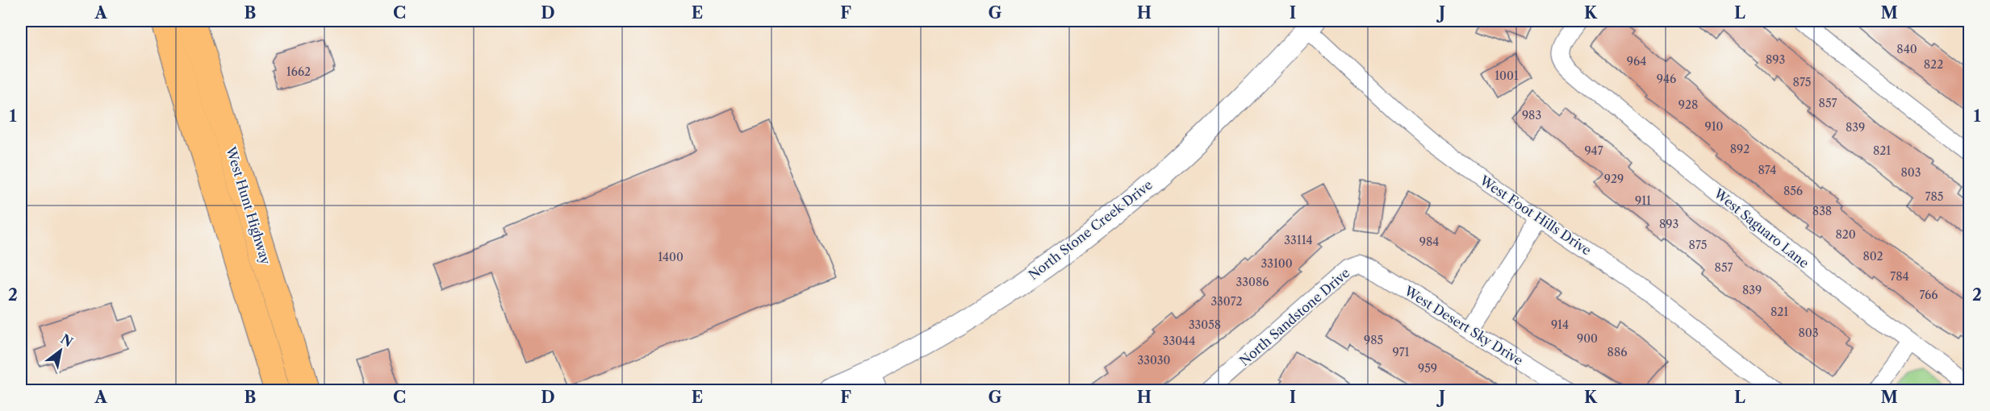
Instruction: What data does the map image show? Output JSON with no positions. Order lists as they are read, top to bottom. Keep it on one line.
{"streets":{"main road":["West Hunt Highway"],"street":["West Foot Hills Drive","West Saguaro Lane","North Stone Creek Drive","North Sandstone Drive","West Desert Sky Drive"]},"crossings":[["West Foot Hills Drive","North Stone Creek Drive"],["North Sandstone Drive","West Desert Sky Drive"]],"house_numbers":["840","893","964","822","1662","1001","946","875","857","928","983","910","839","892","947","821","874","803","929","856","785","911","838","893","820","33114","984","875","802","1400","33100","857","784","33086","839","766","33072","821","33058","914","803","900","985","33044","971","886","33030","959"],"north":"top right","grid":{"columns":["A","B","C","D","E","F","G","H","I","J","K","L","M"],"rows":["1","2"]}}
